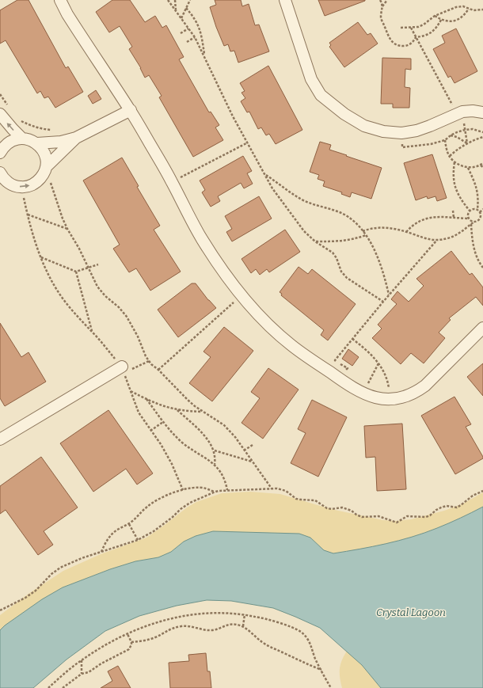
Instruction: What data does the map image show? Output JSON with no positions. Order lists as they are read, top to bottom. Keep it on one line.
{"water":["Crystal Lagoon"]}
